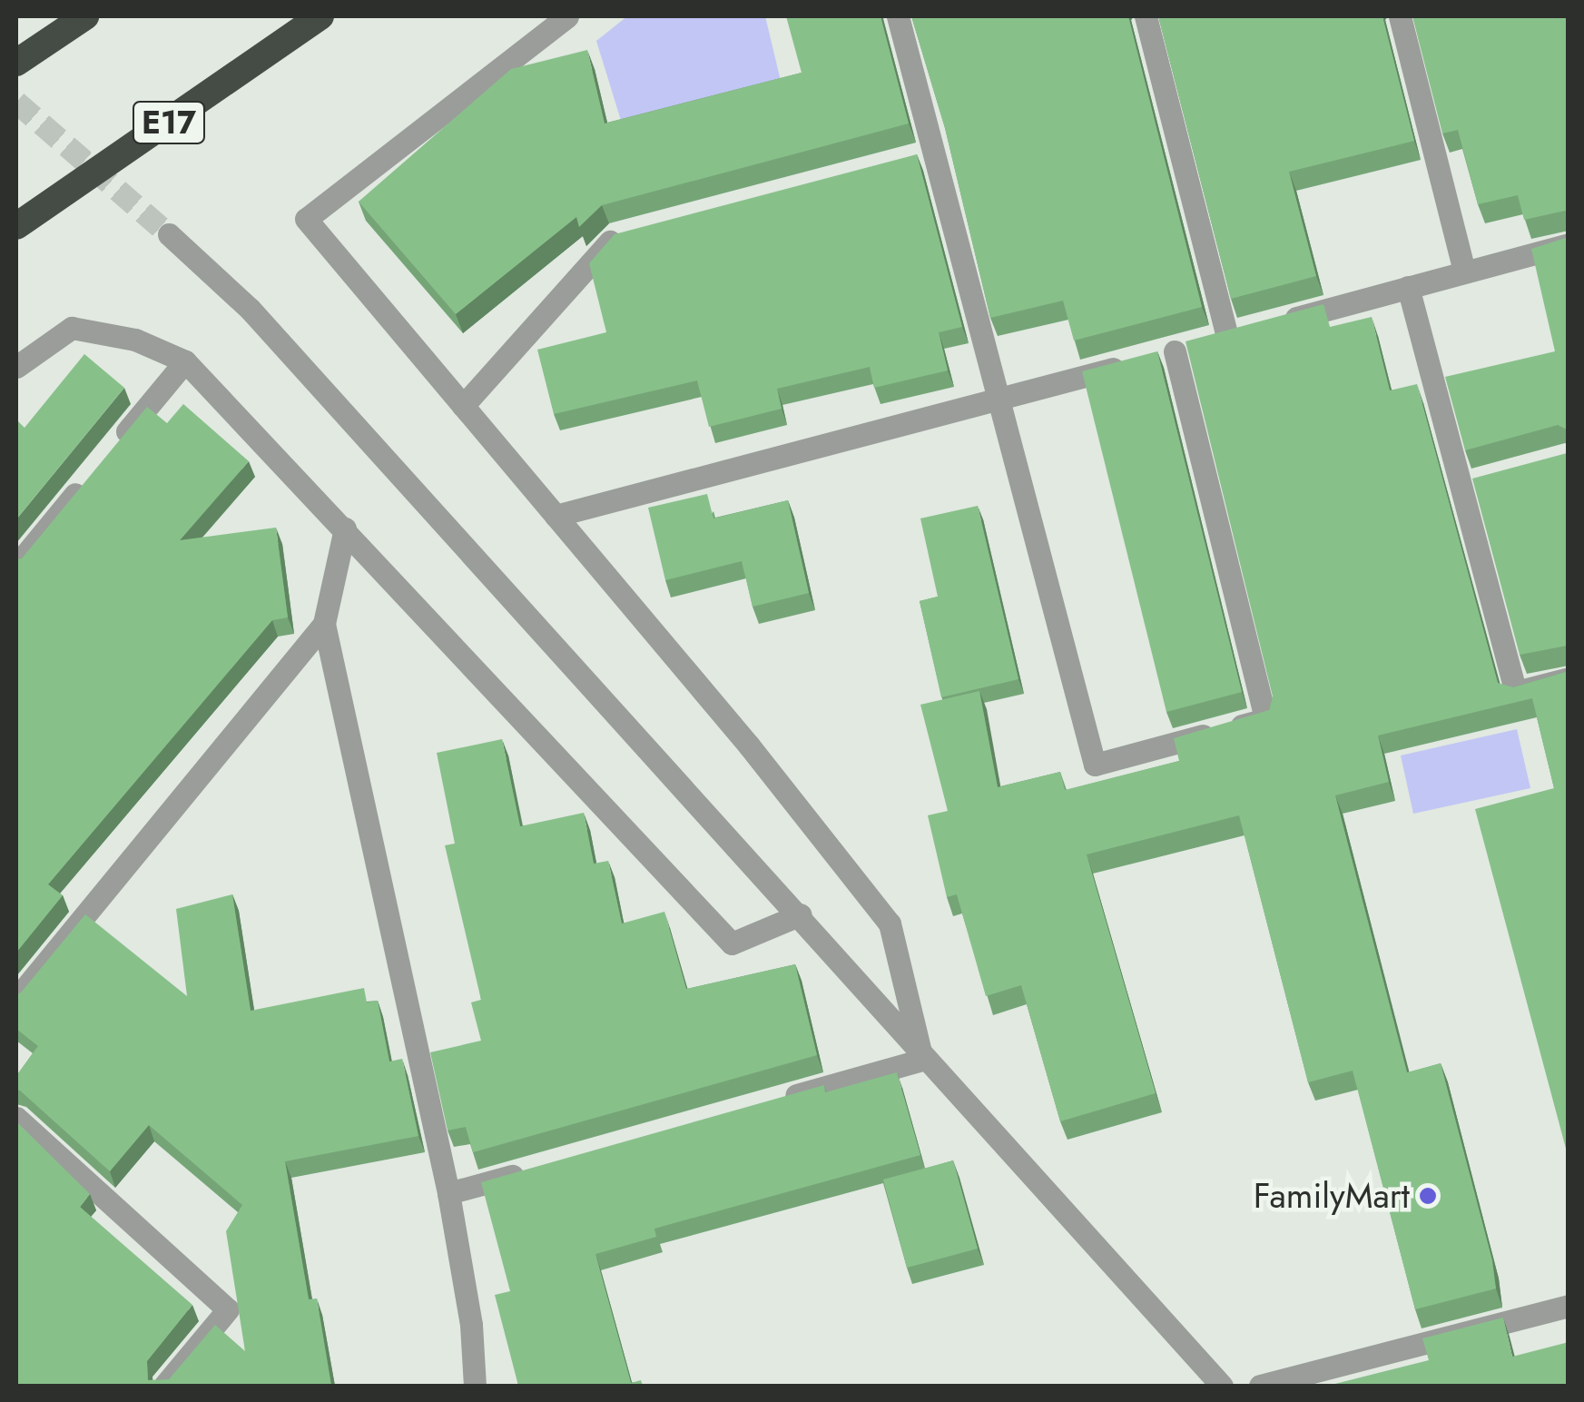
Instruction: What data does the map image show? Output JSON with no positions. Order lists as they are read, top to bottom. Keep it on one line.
{"streets":{"highway":["E17"]},"places":["FamilyMart"]}
